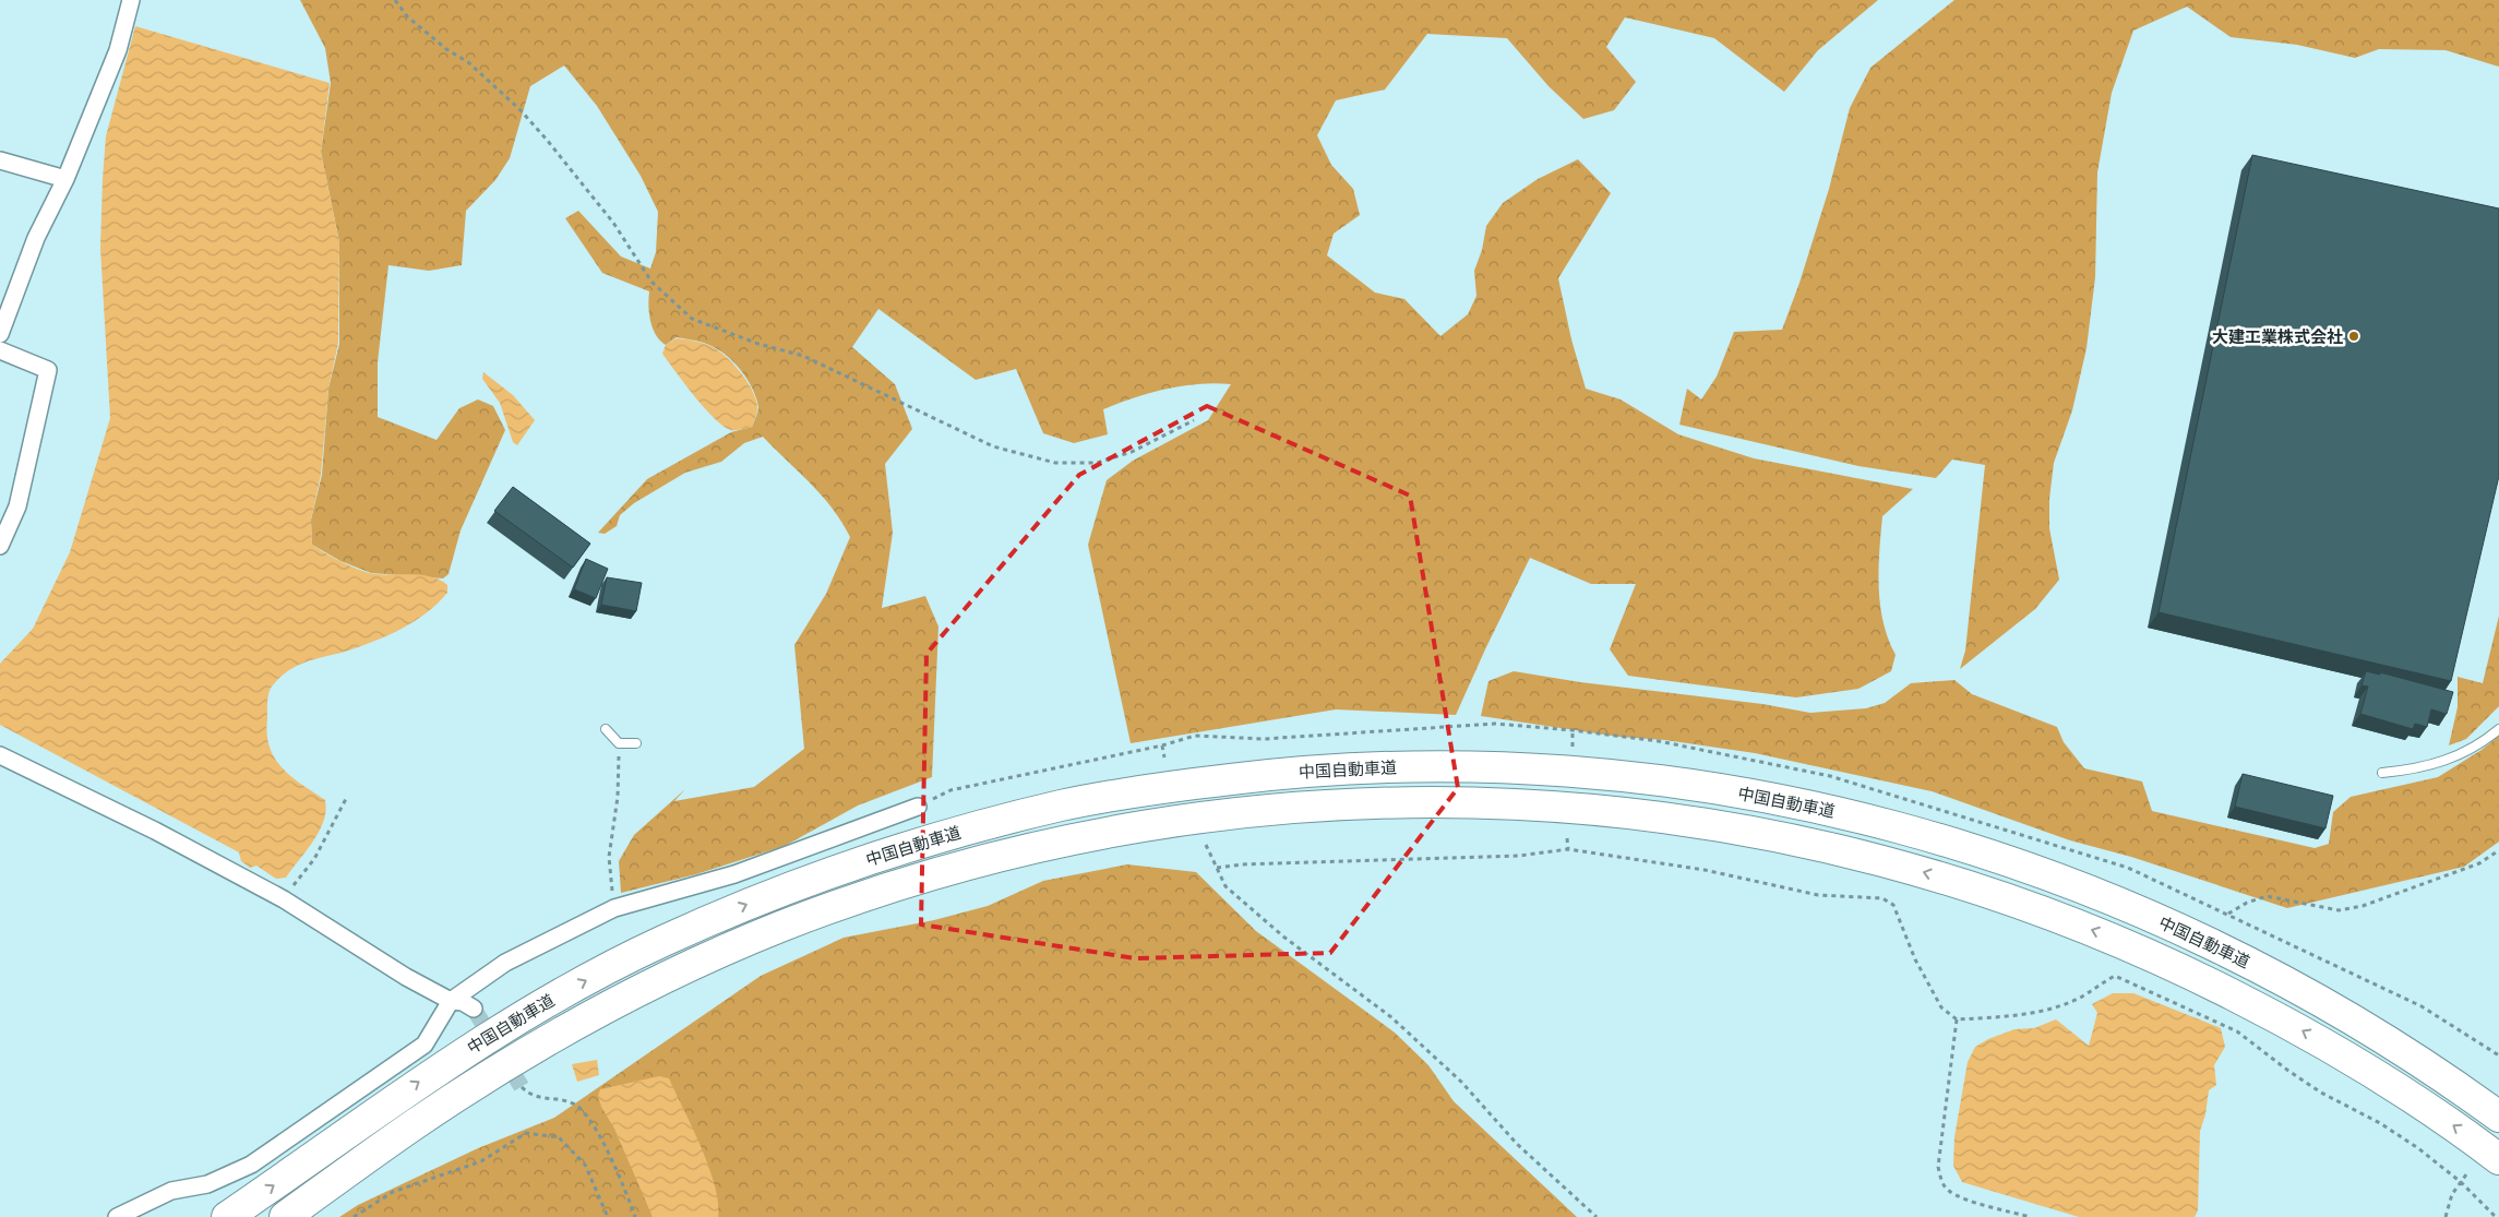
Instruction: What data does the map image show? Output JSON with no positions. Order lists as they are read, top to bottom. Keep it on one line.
{"streets":{"highway":["中国自動車道"]},"places":["大建工業株式会社"]}
